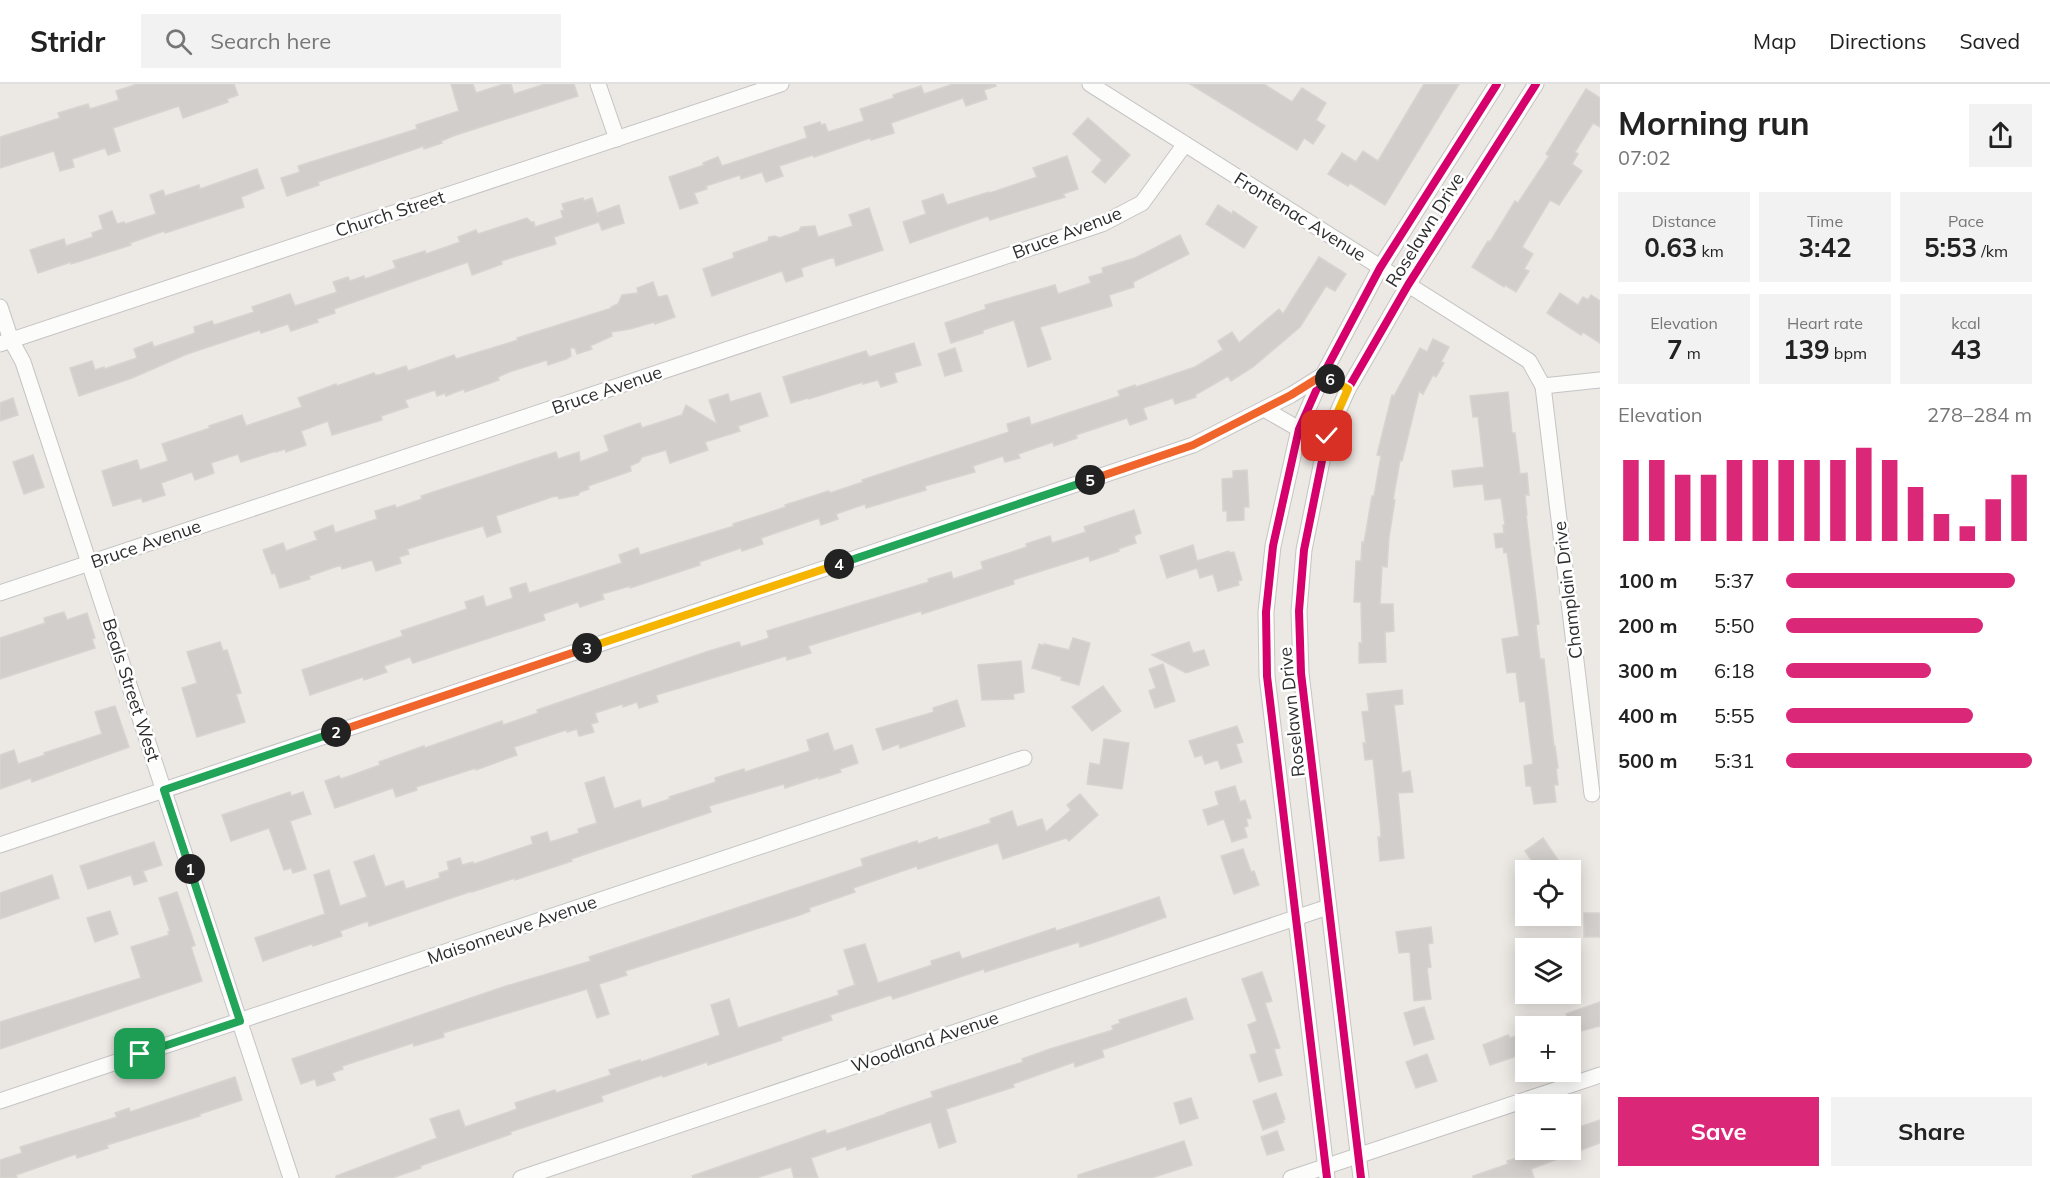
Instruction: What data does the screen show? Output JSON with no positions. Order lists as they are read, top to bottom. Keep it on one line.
{"streets":{"street":["Church Street","Frontenac Avenue","Roselawn Drive","Bruce Avenue","Champlain Drive","Beals Street West","Maisonneuve Avenue","Woodland Avenue"]},"crossings":[["Church Street","Beals Street West"],["Frontenac Avenue","Roselawn Drive"],["Frontenac Avenue","Bruce Avenue"],["Frontenac Avenue","Champlain Drive"],["Roselawn Drive","Woodland Avenue"],["Bruce Avenue","Beals Street West"],["Beals Street West","Maisonneuve Avenue"]],"page":{"header":"Stridr","search":"Search here","nav":["Map","Directions","Saved"],"heading":["Morning run","07:02"],"stats":[["Distance","0.63 km"],["Time","3:42"],["Pace","5:53 /km"],["Elevation","7 m"],["Heart rate","139 bpm"],["kcal","43"]],"pins":["6","5","4","3","2","1"],"chart":["Elevation","278–284 m"],"list":[{"name":"100 m","note":"5:37"},{"name":"200 m","note":"5:50"},{"name":"300 m","note":"6:18"},{"name":"400 m","note":"5:55"},{"name":"500 m","note":"5:31"}],"map_buttons":["+","−"],"buttons":["Save","Share"]}}
